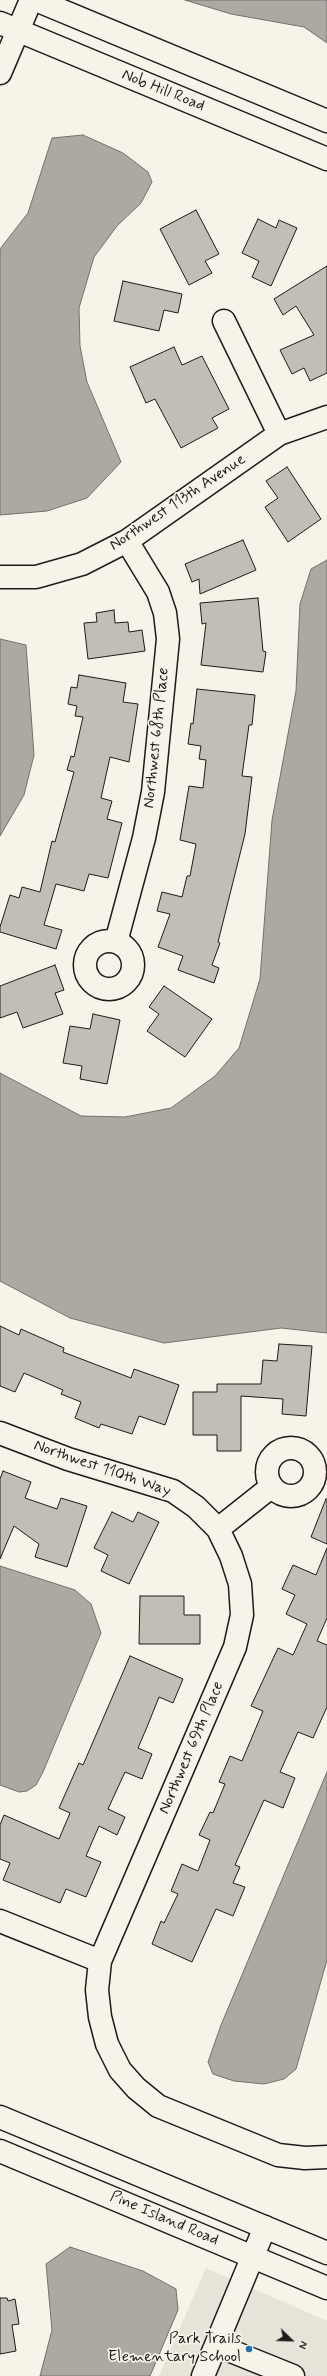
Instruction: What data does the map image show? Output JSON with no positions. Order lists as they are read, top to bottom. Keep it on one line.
{"streets":{"street":["Nob Hill Road","Northwest 113th Avenue","Northwest 68th Place","Northwest 110th Way","Northwest 69th Place","Pine Island Road"]},"crossings":[["Northwest 113th Avenue","Northwest 68th Place"],["Northwest 110th Way","Northwest 69th Place"]],"places":["Park Trails Elementary School"],"north":"bottom right"}
